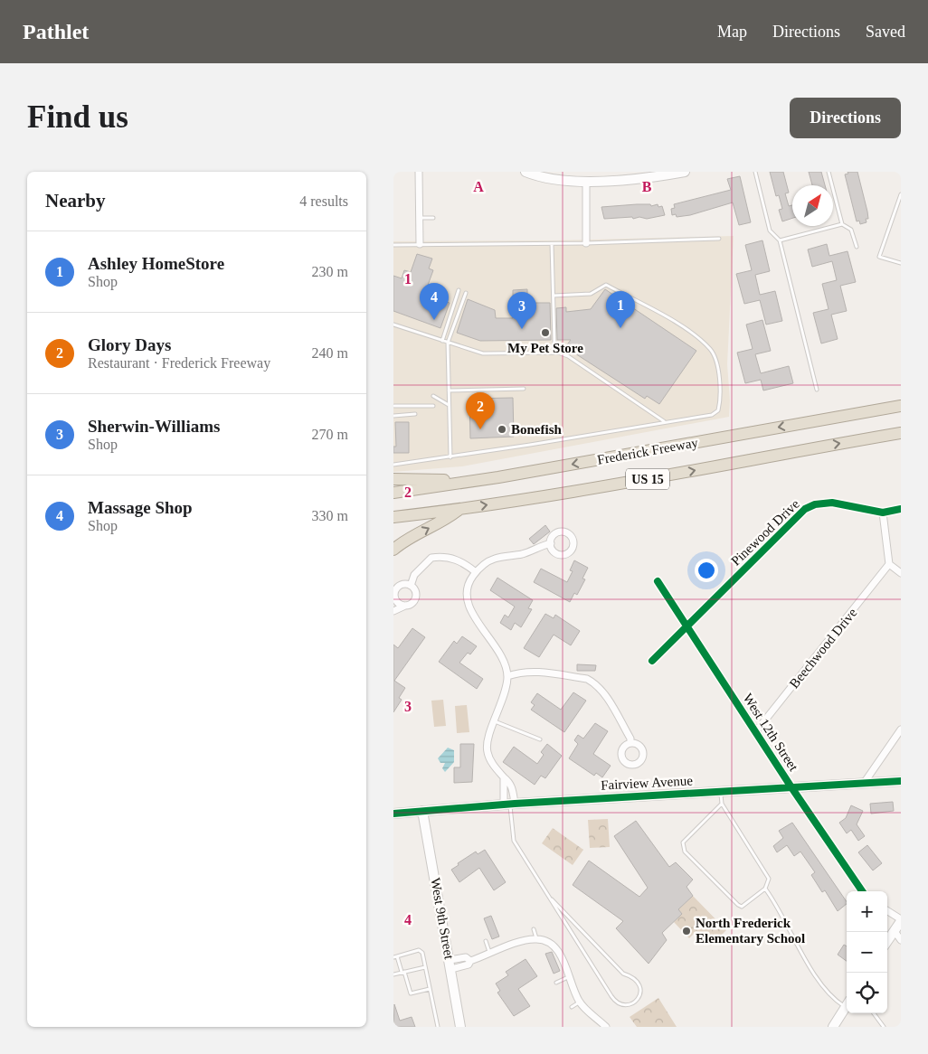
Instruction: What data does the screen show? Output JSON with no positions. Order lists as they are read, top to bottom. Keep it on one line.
{"streets":{"highway":["Frederick Freeway","US 15"],"street":["Pinewood Drive","Beechwood Drive","West 12th Street","Fairview Avenue","West 9th Street"]},"crossings":[["Pinewood Drive","West 12th Street"],["Beechwood Drive","West 12th Street"],["West 12th Street","Fairview Avenue"],["Fairview Avenue","West 9th Street"]],"places":["My Pet Store","Bonefish","North Frederick Elementary School"],"north":"top right","page":{"header":"Pathlet","nav":["Map","Directions","Saved"],"buttons":"Directions","title":"Find us","heading":["Nearby","4 results"],"list":[{"mark":"1","name":"Ashley HomeStore","note":"Shop","value":"230 m"},{"mark":"2","name":"Glory Days","note":"Restaurant · Frederick Freeway","value":"240 m"},{"mark":"3","name":"Sherwin-Williams","note":"Shop","value":"270 m"},{"mark":"4","name":"Massage Shop","note":"Shop","value":"330 m"}],"pins":["4","1","3","2"],"map_buttons":["+","−"]},"grid":{"columns":["A","B"],"rows":["1","2","3","4"]}}
